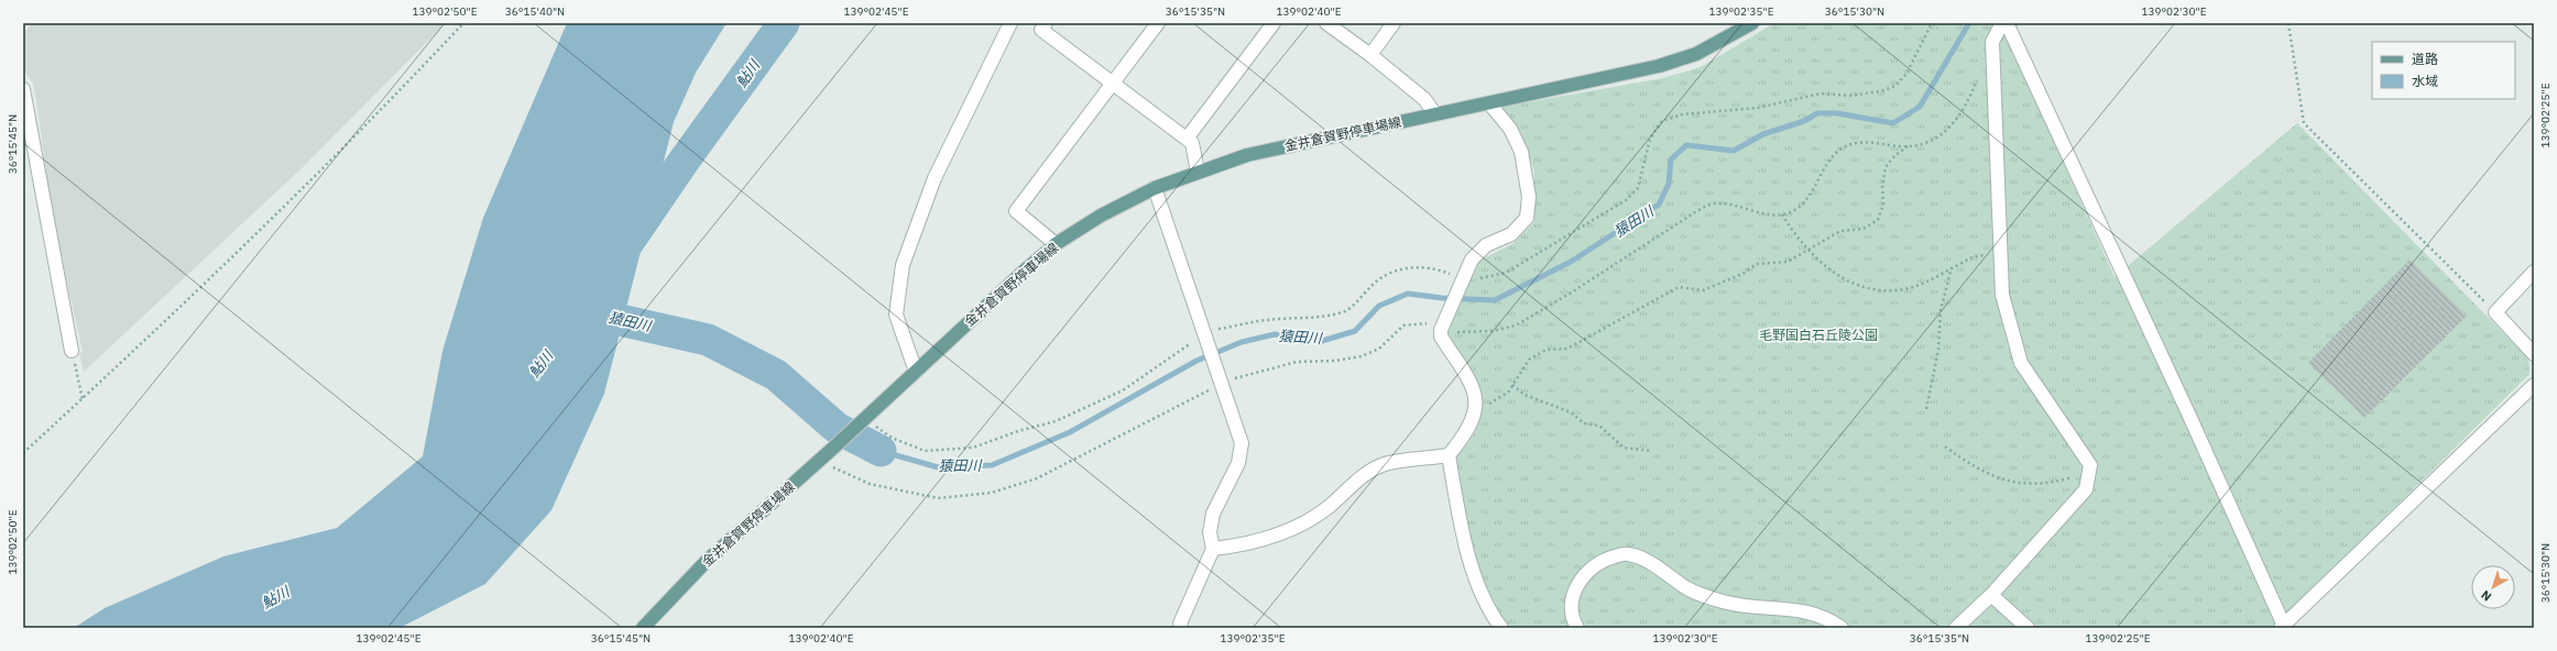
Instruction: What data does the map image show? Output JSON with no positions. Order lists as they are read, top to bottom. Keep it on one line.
{"streets":{"main road":["金井倉賀野停車場線"]},"water":["鮎川","猿田川"],"parks":["毛野国白石丘陵公園"],"legend":["道路","水域"],"north":"bottom left","coordinates":["139°02'50\"E","36°15'40\"N","139°02'45\"E","36°15'35\"N","139°02'40\"E","139°02'35\"E","36°15'30\"N","139°02'30\"E","139°02'25\"E","36°15'45\"N"]}
